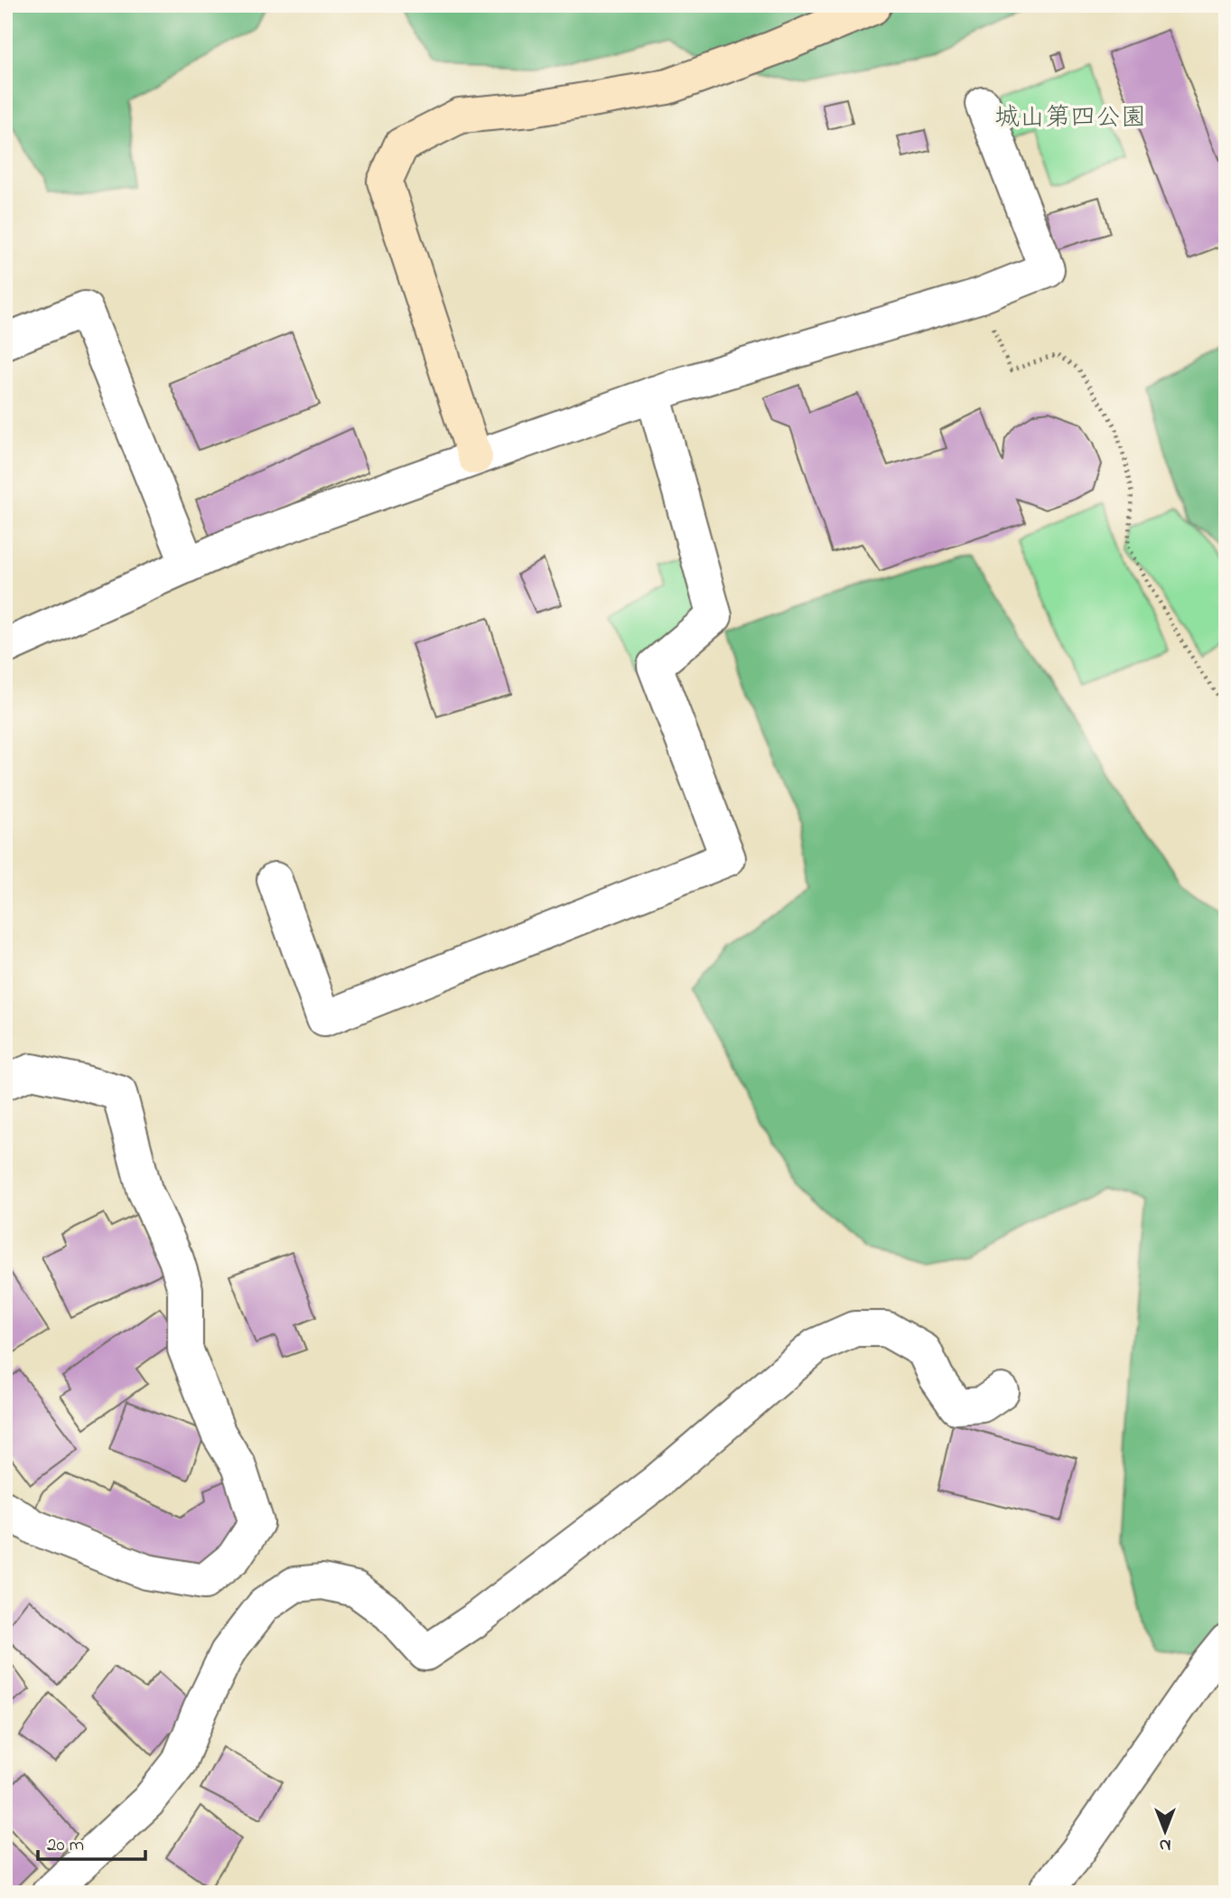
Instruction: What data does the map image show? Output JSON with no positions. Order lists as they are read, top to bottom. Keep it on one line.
{"parks":["城山第四公園"],"scale_bar":"20 m","north":"bottom"}
